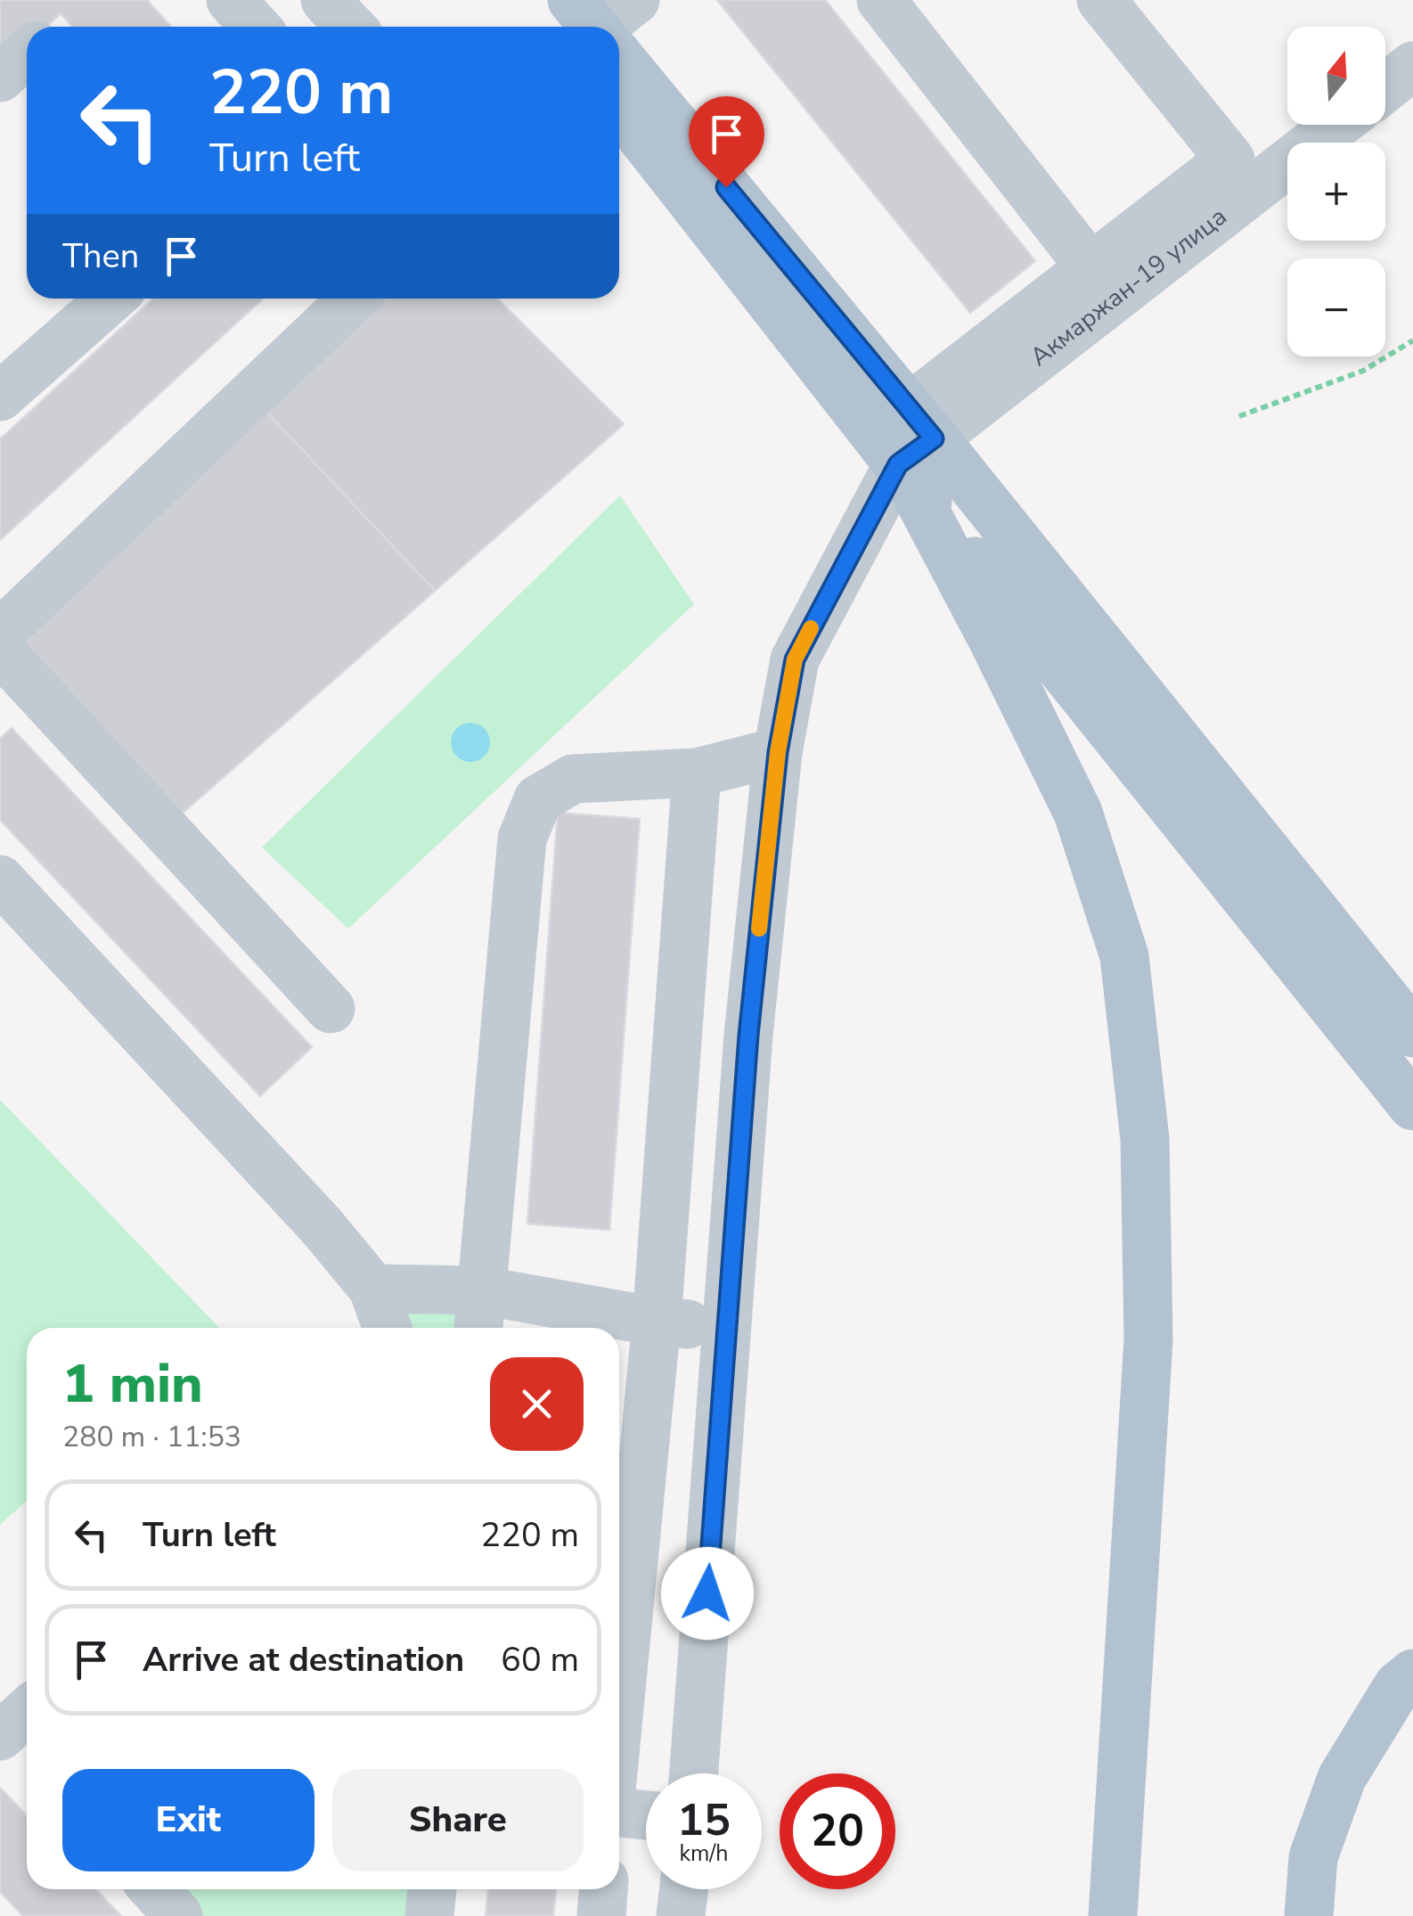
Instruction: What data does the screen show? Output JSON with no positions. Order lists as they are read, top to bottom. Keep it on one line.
{"streets":{"street":["Акмаржан-19 улица"]},"north":"top","page":{"map_buttons":["+","−"],"turn":["220 m","Turn left"],"then":"Then","heading":["1 min","280 m · 11:53"],"list":[{"name":"Turn left","value":"220 m"},{"name":"Arrive at destination","value":"60 m"}],"buttons":["Exit","Share"],"speed":"15 km/h","limit":"20"}}
